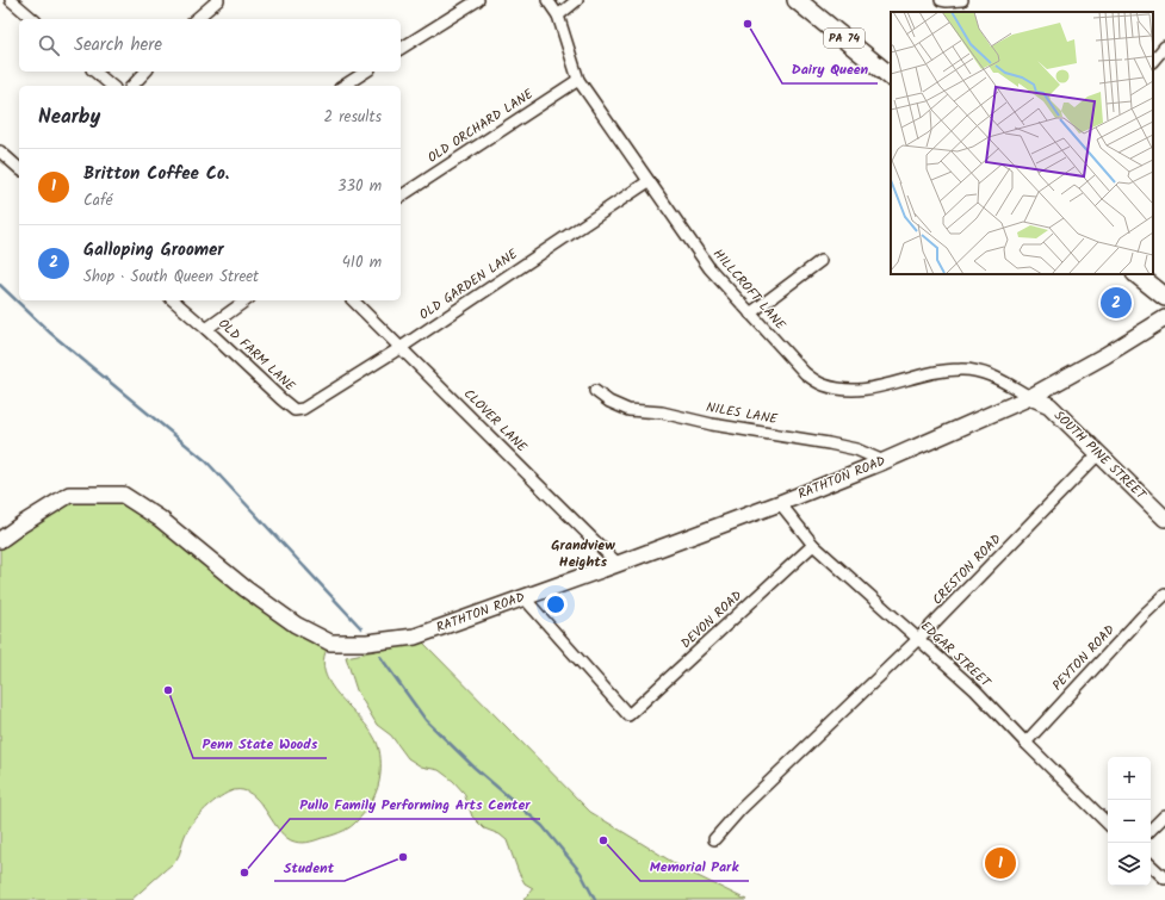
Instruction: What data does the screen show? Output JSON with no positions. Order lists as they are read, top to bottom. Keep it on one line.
{"streets":{"main road":["PA 74"],"street":["OLD ORCHARD LANE","OLD GARDEN LANE","HILLCROFT LANE","OLD FARM LANE","NILES LANE","CLOVER LANE","SOUTH PINE STREET","RATHTON ROAD","CRESTON ROAD","DEVON ROAD","EDGAR STREET","PEYTON ROAD"]},"crossings":[["OLD ORCHARD LANE","HILLCROFT LANE"],["OLD GARDEN LANE","HILLCROFT LANE"],["OLD GARDEN LANE","OLD FARM LANE"],["OLD GARDEN LANE","CLOVER LANE"],["HILLCROFT LANE","SOUTH PINE STREET"],["HILLCROFT LANE","RATHTON ROAD"],["NILES LANE","RATHTON ROAD"],["CLOVER LANE","RATHTON ROAD"],["SOUTH PINE STREET","RATHTON ROAD"],["SOUTH PINE STREET","CRESTON ROAD"],["RATHTON ROAD","DEVON ROAD"],["RATHTON ROAD","EDGAR STREET"],["CRESTON ROAD","EDGAR STREET"],["DEVON ROAD","EDGAR STREET"],["EDGAR STREET","PEYTON ROAD"]],"districts":["Grandview Heights"],"places":["Dairy Queen","Penn State Woods","Memorial Park","Student","Pullo Family Performing Arts Center"],"page":{"search":"Search here","heading":["Nearby","2 results"],"list":[{"mark":"1","name":"Britton Coffee Co.","note":"Café","value":"330 m"},{"mark":"2","name":"Galloping Groomer","note":"Shop · South Queen Street","value":"410 m"}],"pins":["2","1"],"map_buttons":["+","−"]}}
